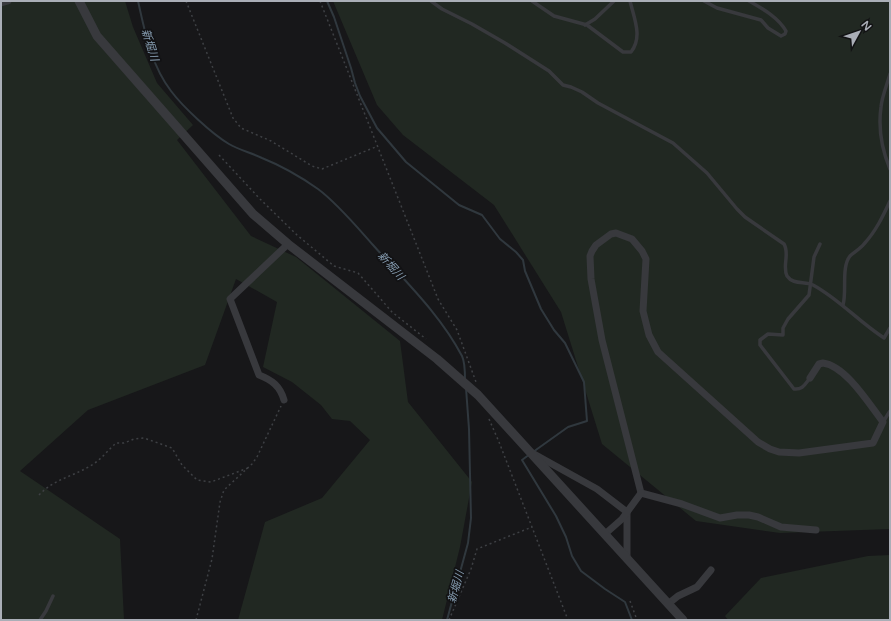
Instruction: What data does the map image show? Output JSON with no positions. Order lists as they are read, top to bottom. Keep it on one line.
{"water":["新堀川"],"north":"top right"}
